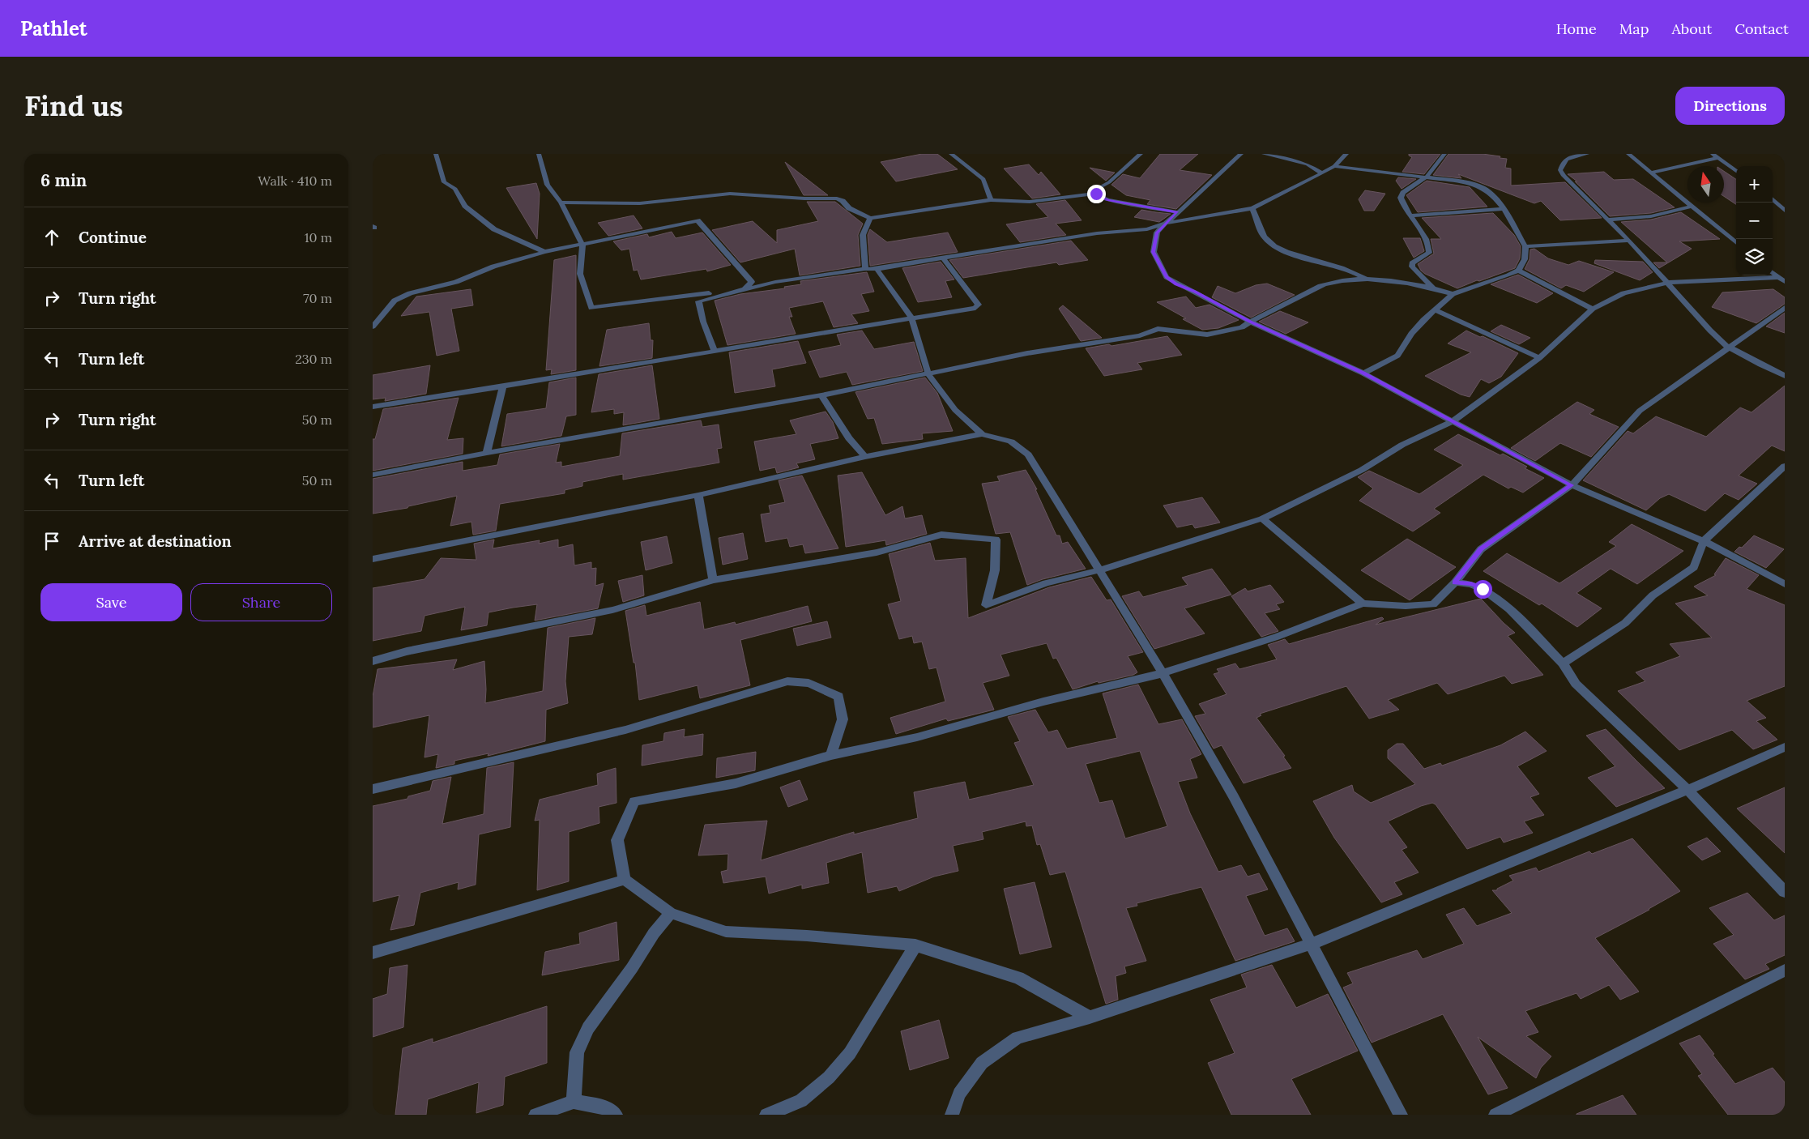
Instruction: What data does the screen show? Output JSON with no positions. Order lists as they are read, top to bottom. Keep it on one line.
{"north":"top","page":{"header":"Pathlet","nav":["Home","Map","About","Contact"],"buttons":["Directions",["Save","Share"]],"title":"Find us","heading":["6 min","Walk · 410 m"],"map_buttons":["+","−"],"list":[["Continue","10 m"],["Turn right","70 m"],["Turn left","230 m"],["Turn right","50 m"],["Turn left","50 m"],"Arrive at destination"]}}
